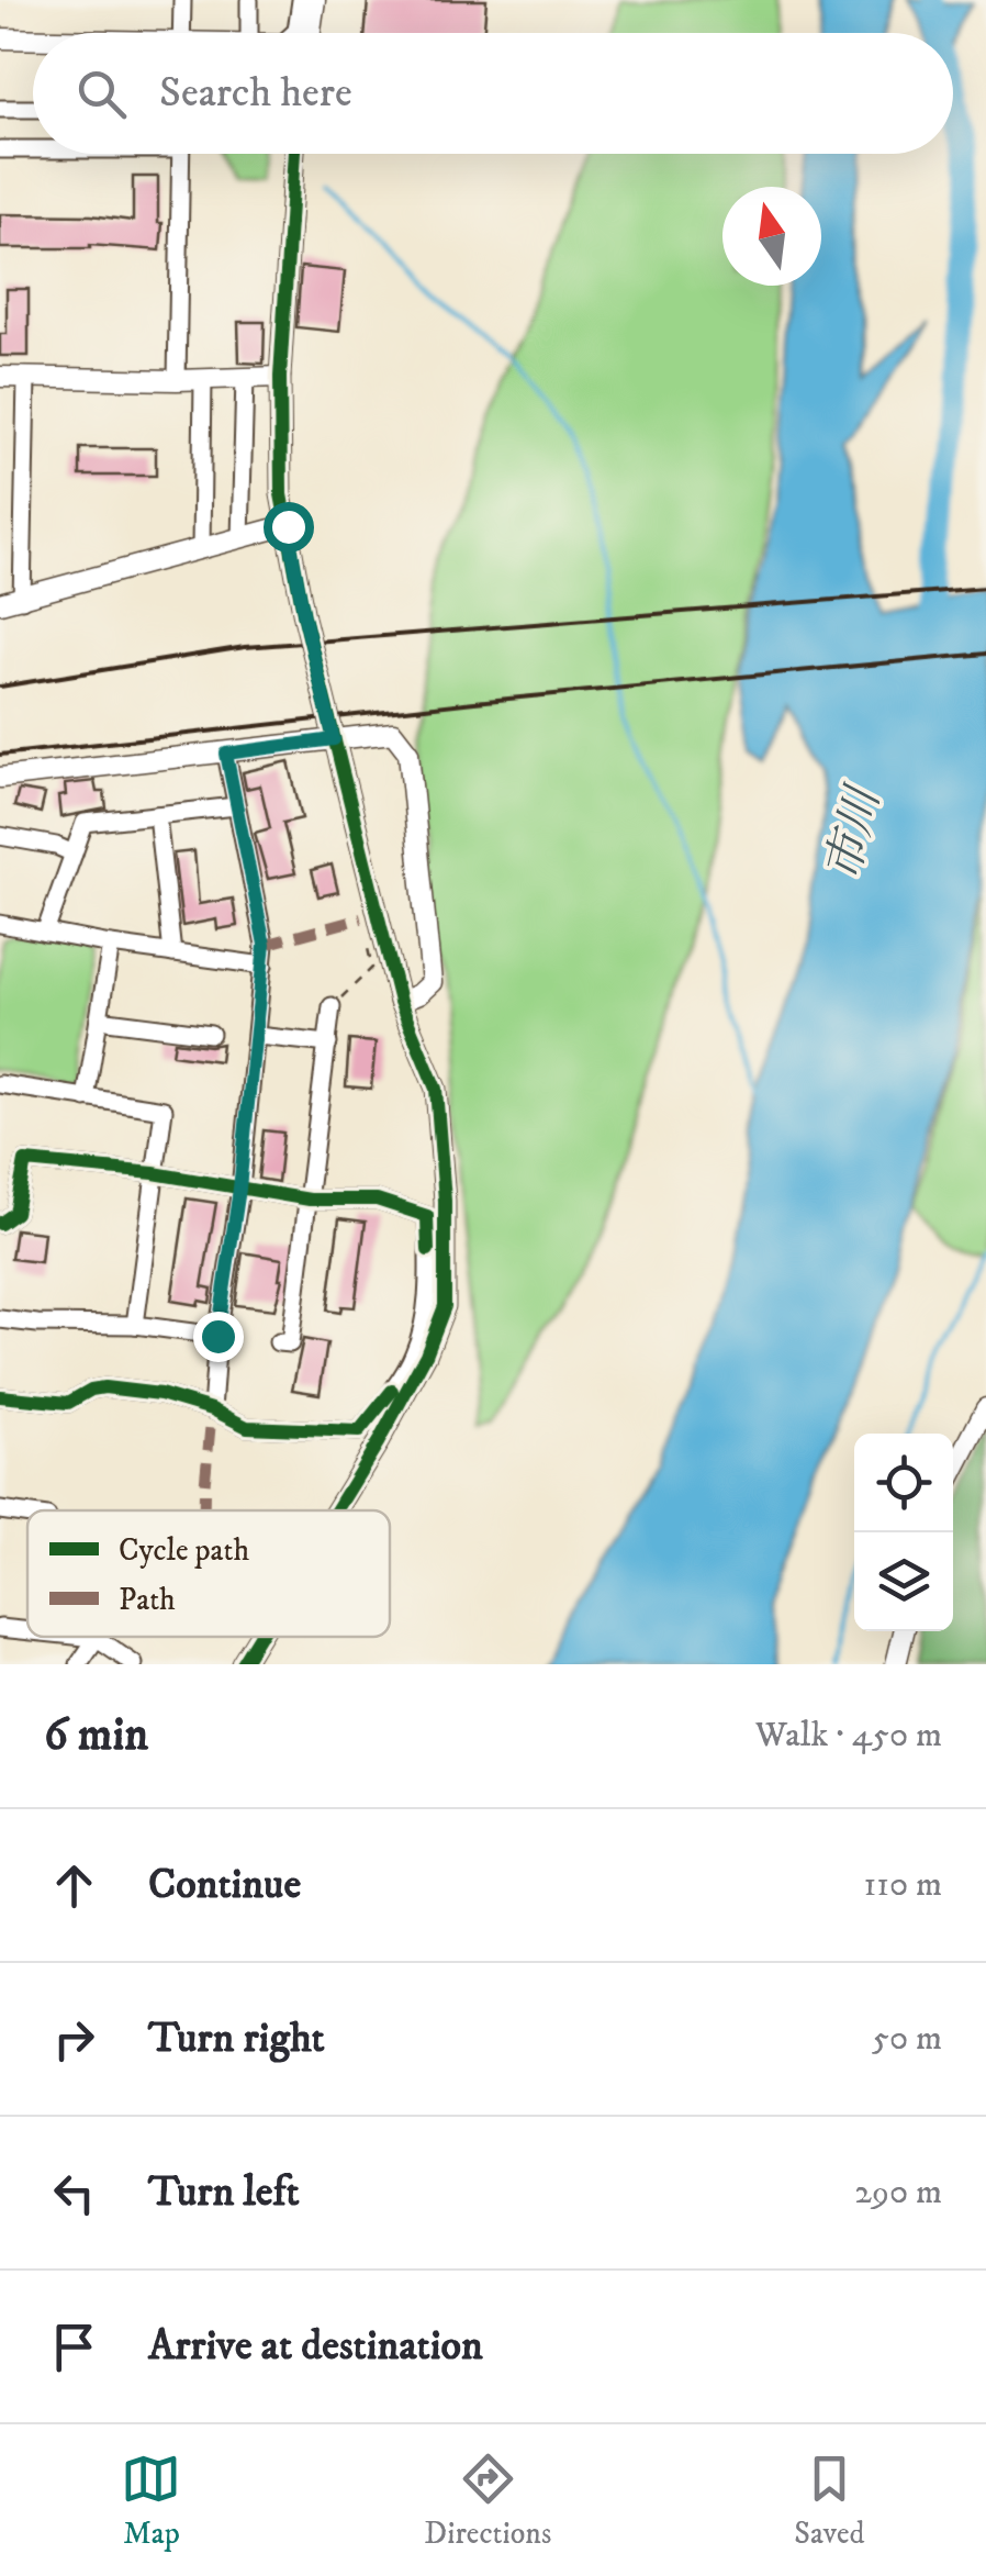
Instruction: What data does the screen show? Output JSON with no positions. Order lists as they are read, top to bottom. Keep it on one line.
{"water":["市川"],"legend":["Cycle path","Path"],"north":"top","page":{"search":"Search here","heading":["6 min","Walk · 450 m"],"list":[["Continue","110 m"],["Turn right","50 m"],["Turn left","290 m"],"Arrive at destination"],"nav":["Map","Directions","Saved"]}}
